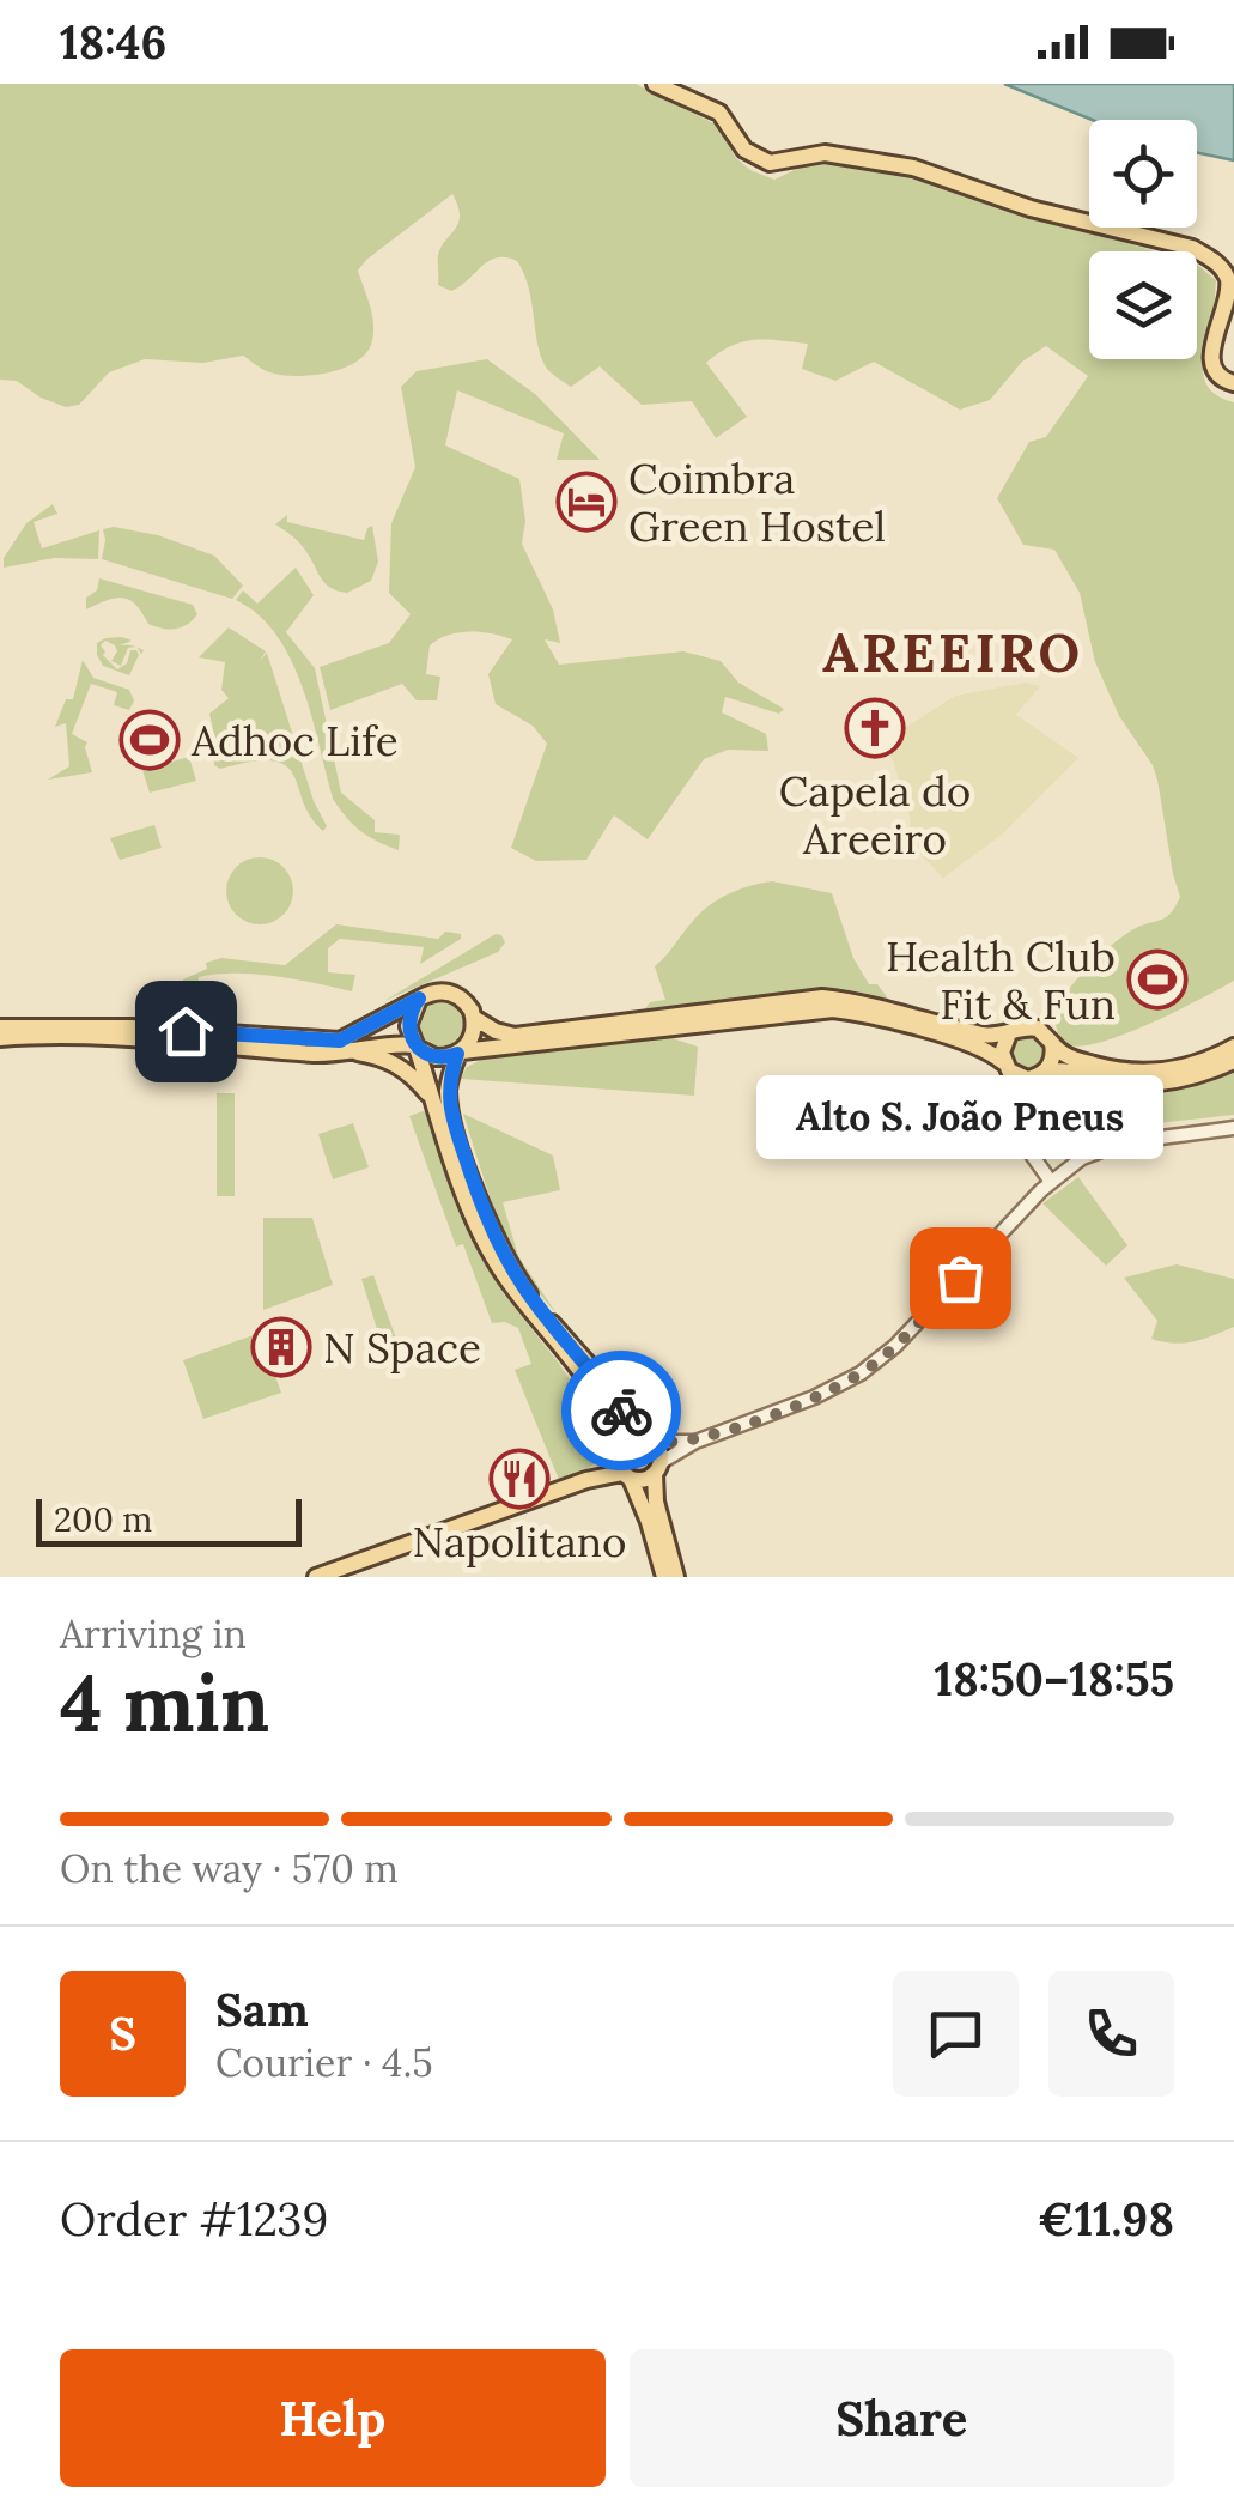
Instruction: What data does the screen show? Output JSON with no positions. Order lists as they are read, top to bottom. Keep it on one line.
{"districts":["AREEIRO"],"places":{"hotel":["Coimbra Green Hostel"],"church":["Capela do Areeiro"],"sports":["Adhoc Life","Health Club Fit & Fun"],"other":["Alto S. João Pneus"],"building":["N Space"],"restaurant":["Napolitano"]},"scale_bar":"200 m","page":{"status":"18:46","bubble":"Alto S. João Pneus","scale":"200 m","heading":["4 min","Arriving in","18:50–18:55"],"panel":["Sam","Courier · 4.5","Order #1239","€11.98"],"bar":"On the way · 570 m","round":"S","buttons":["Help","Share"]}}
